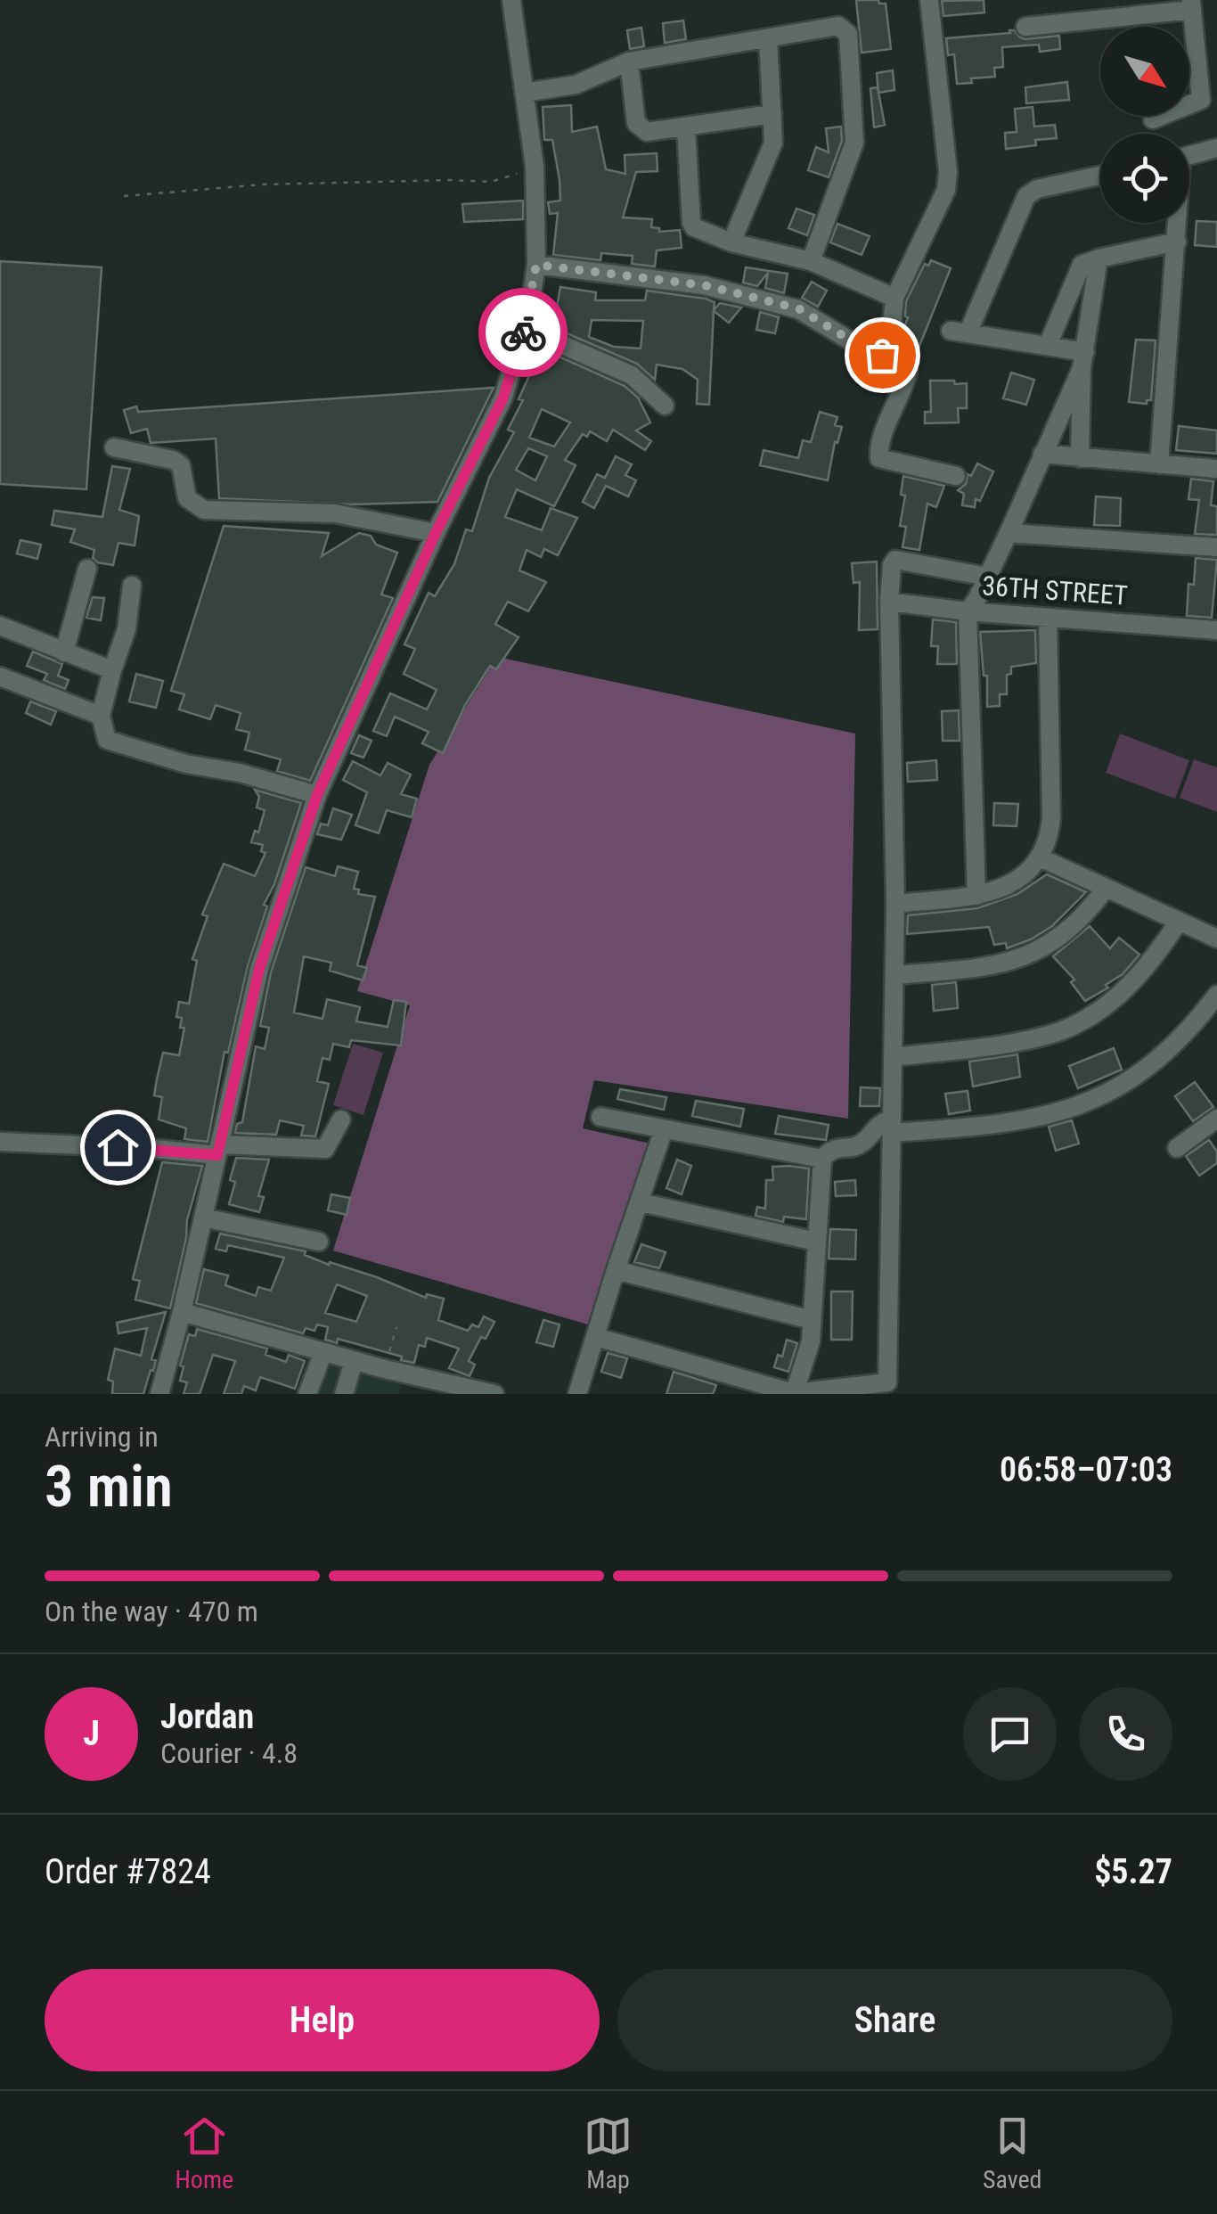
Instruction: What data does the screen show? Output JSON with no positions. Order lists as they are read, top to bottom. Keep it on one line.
{"streets":{"street":["36TH STREET"]},"north":"bottom right","page":{"heading":["3 min","Arriving in","06:58–07:03"],"panel":["Jordan","Courier · 4.8","Order #7824","$5.27"],"bar":"On the way · 470 m","round":"J","buttons":["Help","Share"],"tabs":["Home","Map","Saved"]}}
